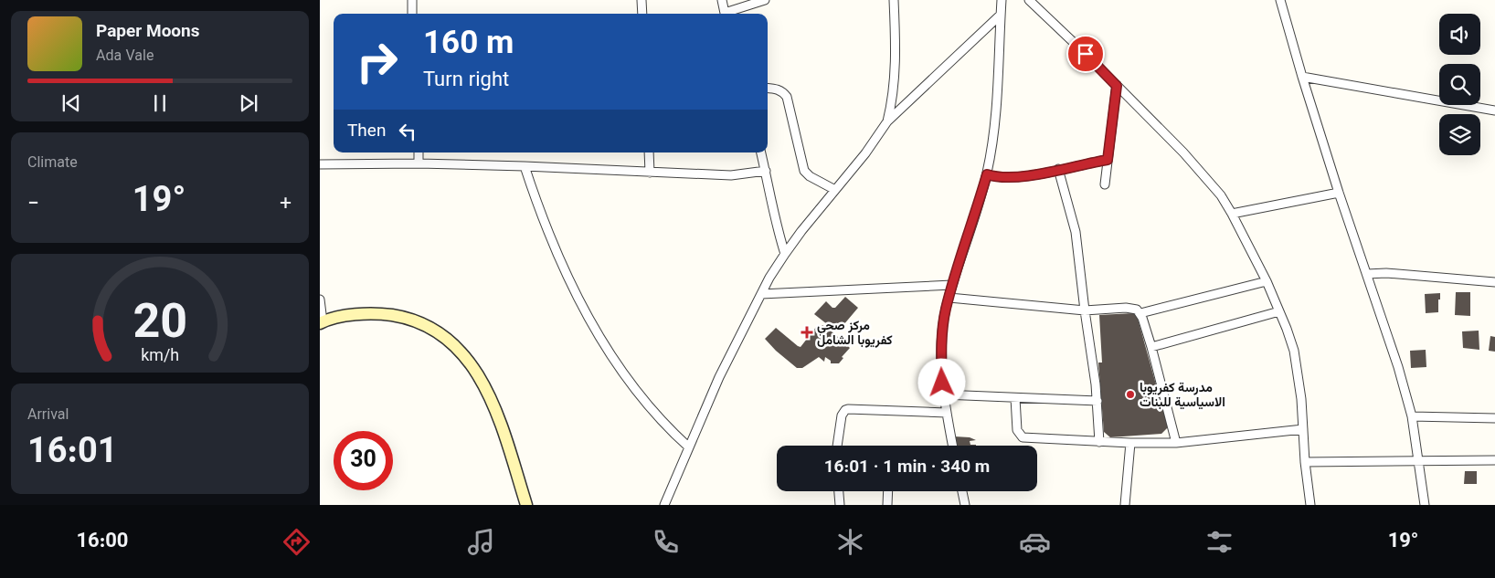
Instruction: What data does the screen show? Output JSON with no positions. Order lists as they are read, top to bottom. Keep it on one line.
{"places":{"health":["مركز صحي كفريوبا الشامل"],"other":["مدرسة كفريوبا الاسياسية للبنات"]},"page":{"turn":["160 m","Turn right"],"song":["Paper Moons","Ada Vale"],"then":"Then","tile":["Climate",["Arrival","16:01"]],"heat":["−","19°","+"],"limit":"30","trip":"16:01 · 1 min · 340 m","tabs":["16:00","19°"],"gauge":["20","km/h"]}}
